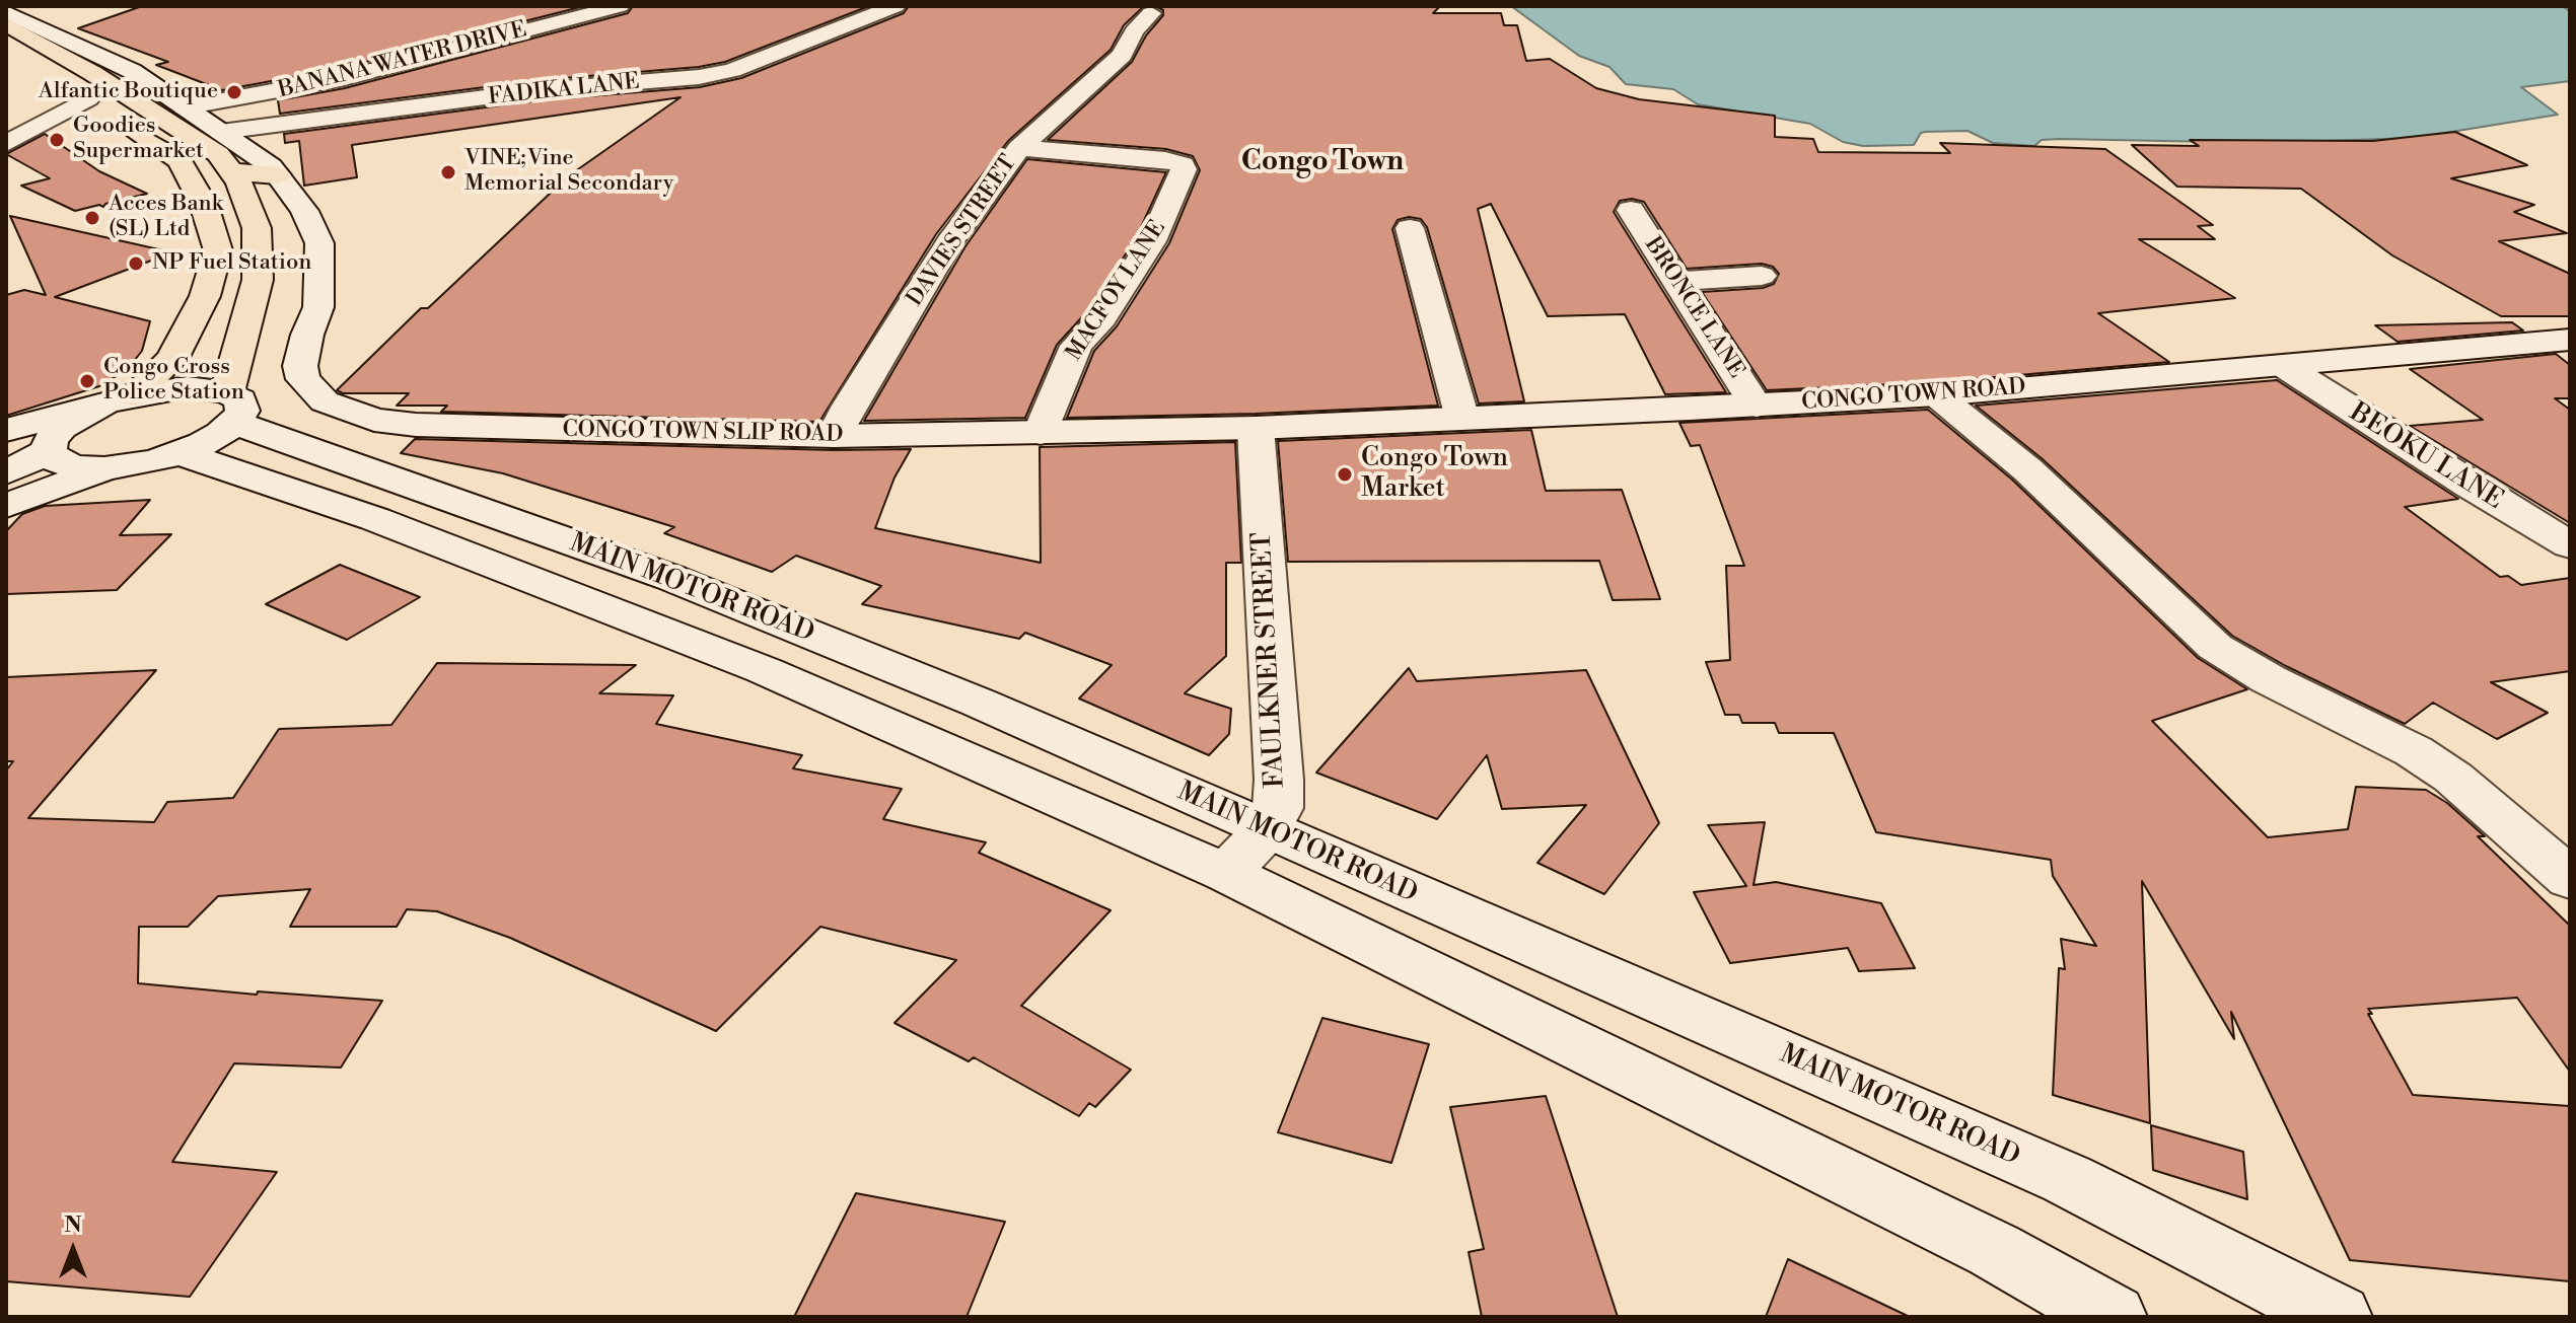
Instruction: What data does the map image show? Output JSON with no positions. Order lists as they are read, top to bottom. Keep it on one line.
{"streets":{"street":["BANANA WATER DRIVE","FADIKA LANE","DAVIES STREET","MACFOY LANE","BRONCE LANE","CONGO TOWN ROAD","CONGO TOWN SLIP ROAD","BEOKU LANE","MAIN MOTOR ROAD","FAULKNER STREET"]},"crossings":[["DAVIES STREET","MACFOY LANE"],["DAVIES STREET","CONGO TOWN SLIP ROAD"],["MACFOY LANE","CONGO TOWN SLIP ROAD"],["BRONCE LANE","CONGO TOWN ROAD"],["CONGO TOWN ROAD","CONGO TOWN SLIP ROAD"],["CONGO TOWN ROAD","BEOKU LANE"],["CONGO TOWN ROAD","FAULKNER STREET"],["CONGO TOWN SLIP ROAD","FAULKNER STREET"],["MAIN MOTOR ROAD","FAULKNER STREET"]],"districts":["Congo Town"],"places":["Alfantic Boutique","Goodies Supermarket","VINE;Vine Memorial Secondary","Acces Bank (SL) Ltd","NP Fuel Station","Congo Cross Police Station","Congo Town Market"],"north":"top"}
